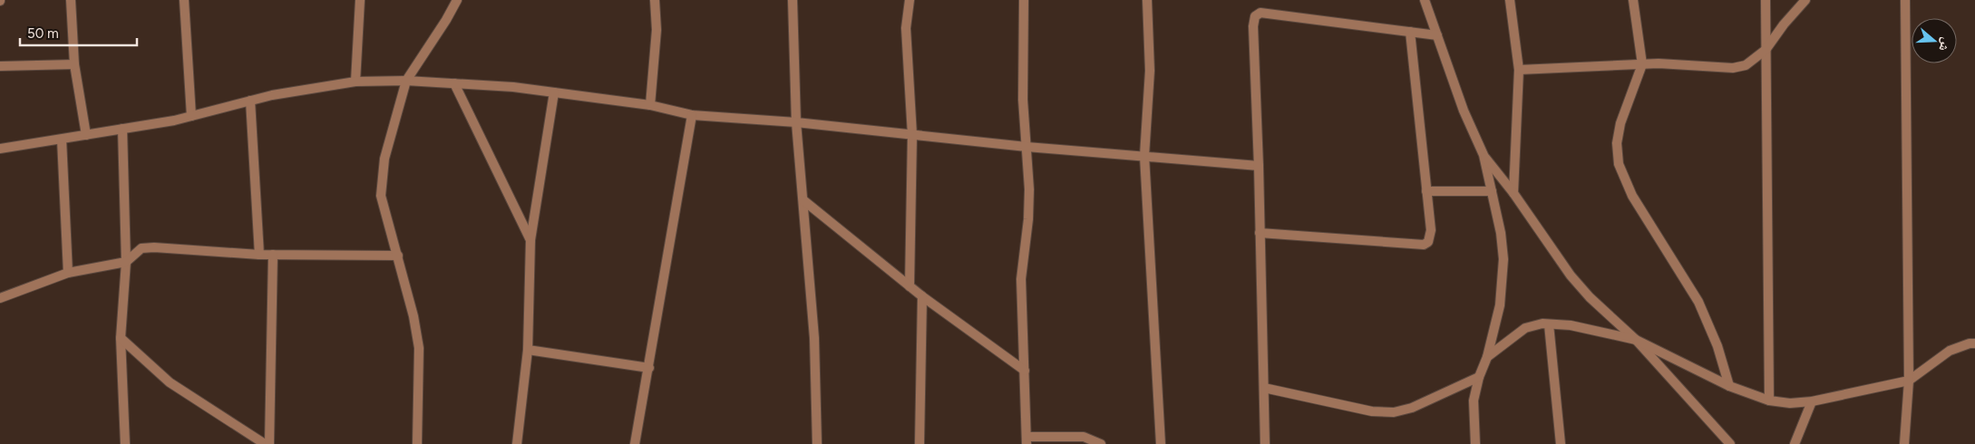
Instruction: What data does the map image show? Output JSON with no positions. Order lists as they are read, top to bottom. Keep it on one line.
{"scale_bar":"50 m","north":"right"}
